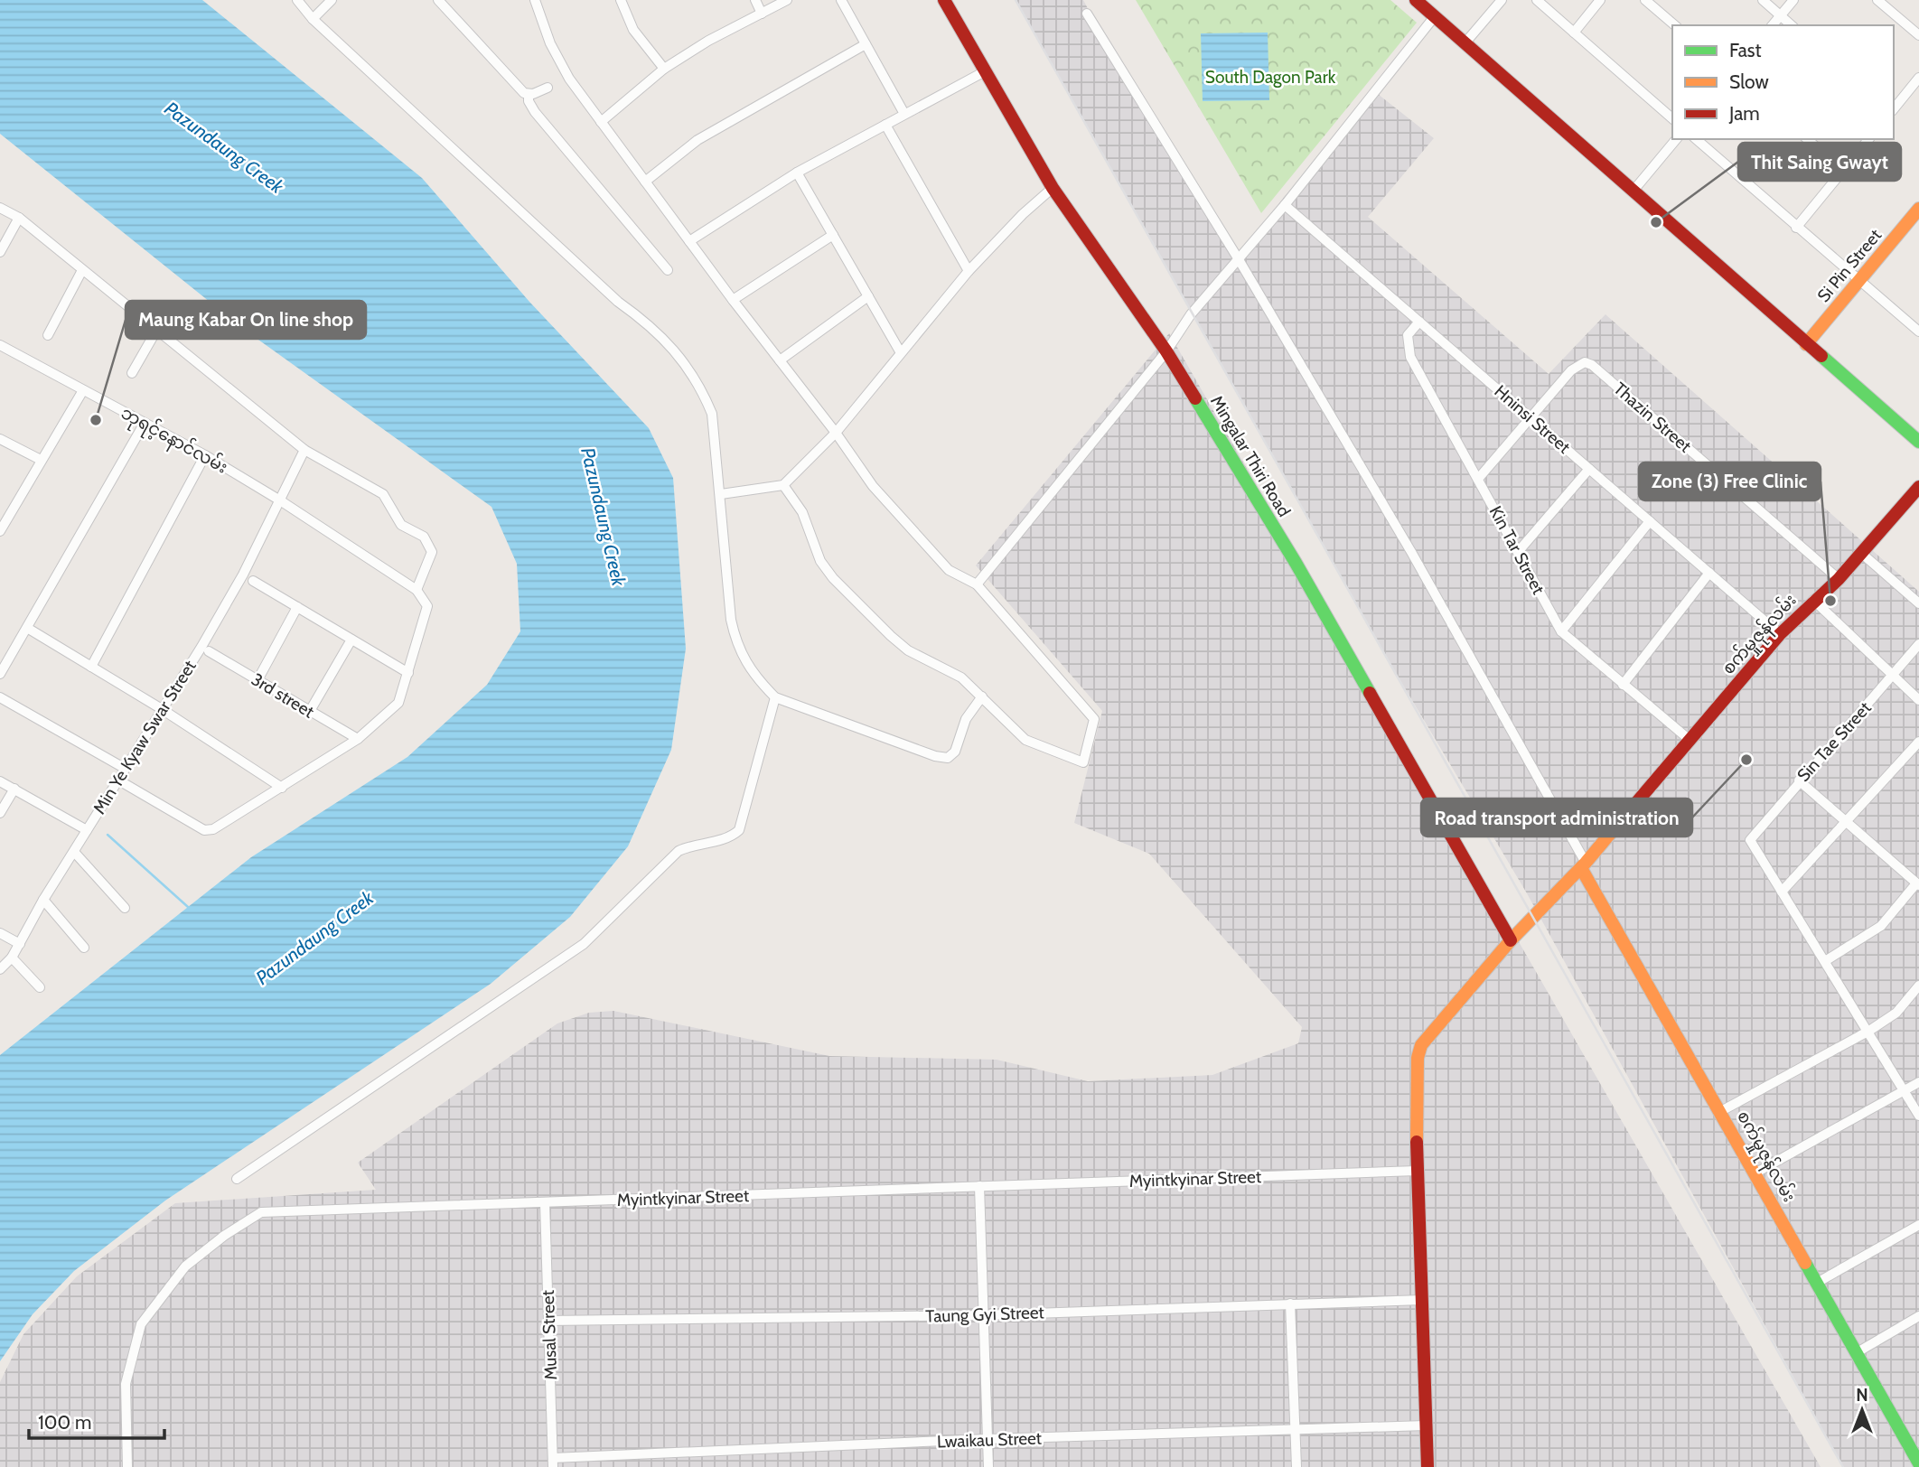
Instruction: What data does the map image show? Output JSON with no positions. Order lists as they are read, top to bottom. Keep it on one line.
{"streets":{"street":["Si Pin Street","Thazin Street","Hninsi Street","ဘုရင့်နောင်လမ်း","Mingalar Thiri Road","Kin Tar Street","စက်မှုဇုန်လမ်း","3rd street","Min Ye Kyaw Swar Street","Sin Tae Street","Myintkyinar Street","Taung Gyi Street","Musal Street","Lwaikau Street"]},"crossings":[["Thazin Street","Hninsi Street"],["Thazin Street","Kin Tar Street"],["Thazin Street","စက်မှုဇုန်လမ်း"],["Hninsi Street","Kin Tar Street"],["Hninsi Street","စက်မှုဇုန်လမ်း"],["ဘုရင့်နောင်လမ်း","Min Ye Kyaw Swar Street"],["Mingalar Thiri Road","စက်မှုဇုန်လမ်း"],["Kin Tar Street","စက်မှုဇုန်လမ်း"],["စက်မှုဇုန်လမ်း","Myintkyinar Street"],["စက်မှုဇုန်လမ်း","Taung Gyi Street"],["စက်မှုဇုန်လမ်း","Lwaikau Street"],["Myintkyinar Street","Musal Street"],["Taung Gyi Street","Musal Street"],["Musal Street","Lwaikau Street"]],"water":["Pazundaung Creek"],"parks":["South Dagon Park"],"places":["Thit Saing Gwayt","Maung Kabar On line shop","Zone (3) Free Clinic","Road transport administration"],"legend":["Fast","Slow","Jam"],"scale_bar":"100 m","north":"top"}
